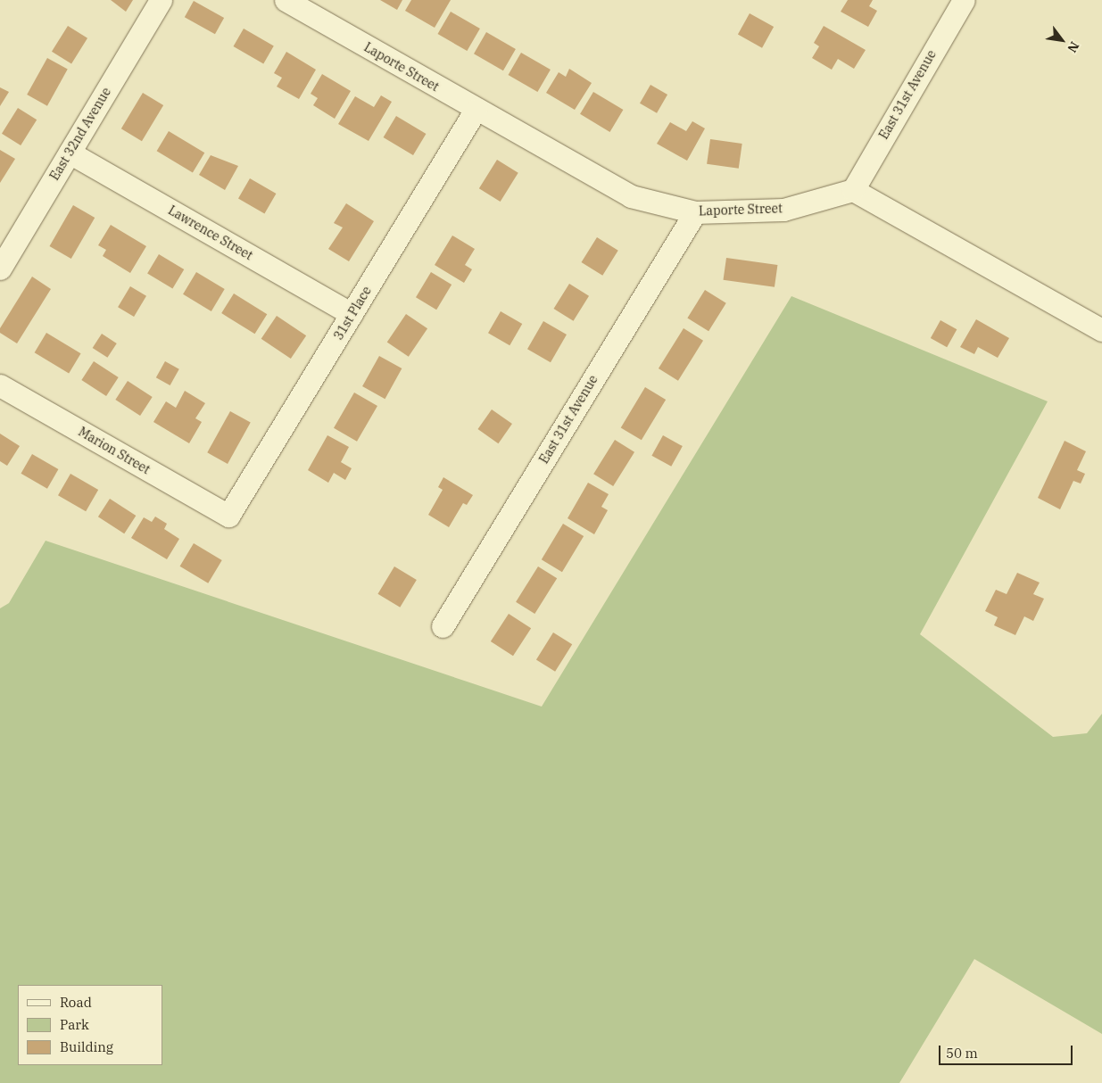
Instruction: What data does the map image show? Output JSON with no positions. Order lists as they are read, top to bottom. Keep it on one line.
{"streets":{"street":["Laporte Street","East 31st Avenue","East 32nd Avenue","Lawrence Street","31st Place","Marion Street"]},"crossings":[["Laporte Street","East 31st Avenue"],["Laporte Street","31st Place"],["East 32nd Avenue","Lawrence Street"],["Lawrence Street","31st Place"],["31st Place","Marion Street"]],"legend":["Road","Park","Building"],"scale_bar":"50 m","north":"bottom right"}
